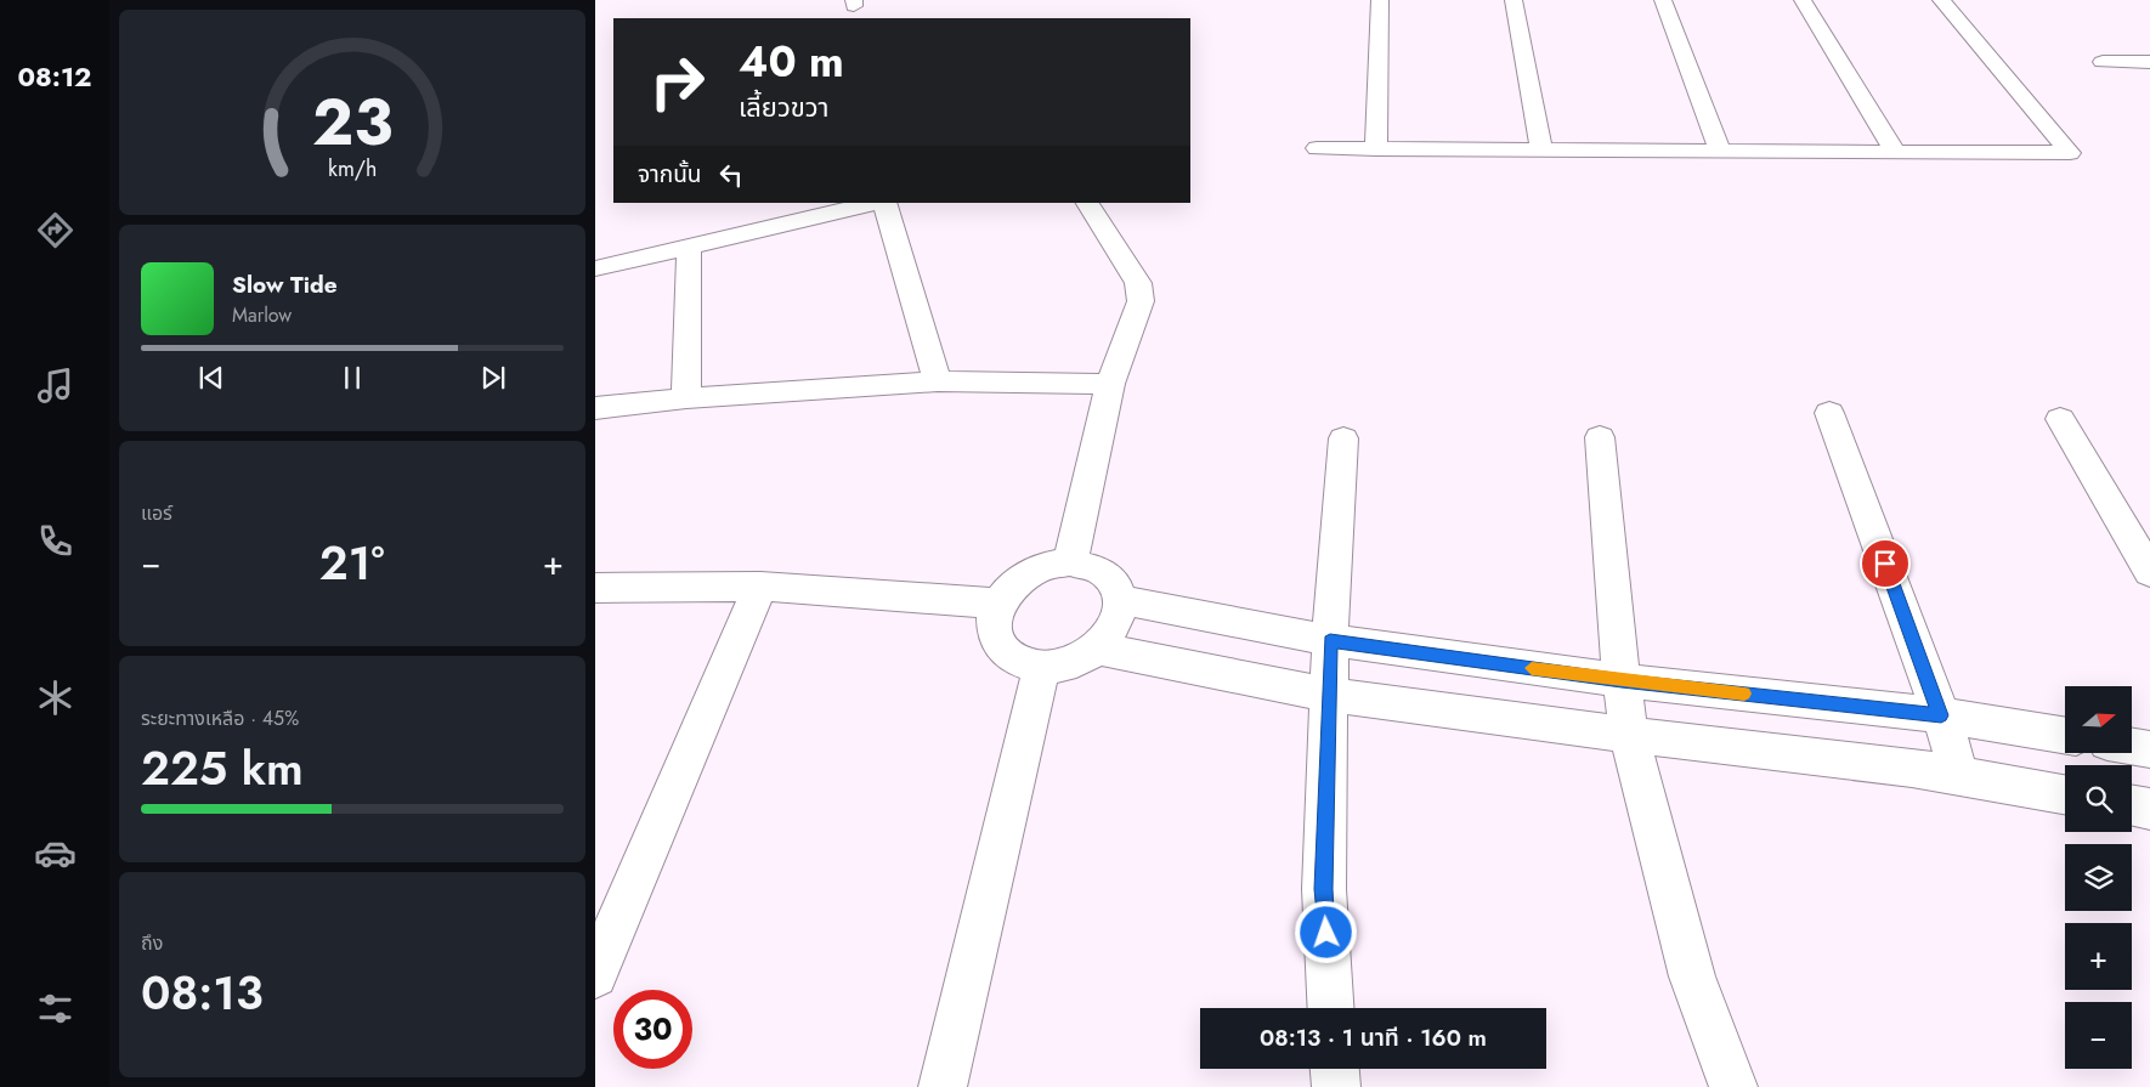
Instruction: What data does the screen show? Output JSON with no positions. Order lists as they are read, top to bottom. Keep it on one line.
{"north":"right","page":{"tabs":"08:12","turn":["40 m","เลี้ยวขวา"],"then":"จากนั้น","song":["Slow Tide","Marlow"],"tile":["แอร์",["ระยะทางเหลือ · 45%","225 km"],["ถึง","08:13"]],"heat":["−","21°","+"],"map_buttons":["+","−"],"limit":"30","trip":"08:13 · 1 นาที · 160 m","gauge":["23","km/h"]}}
